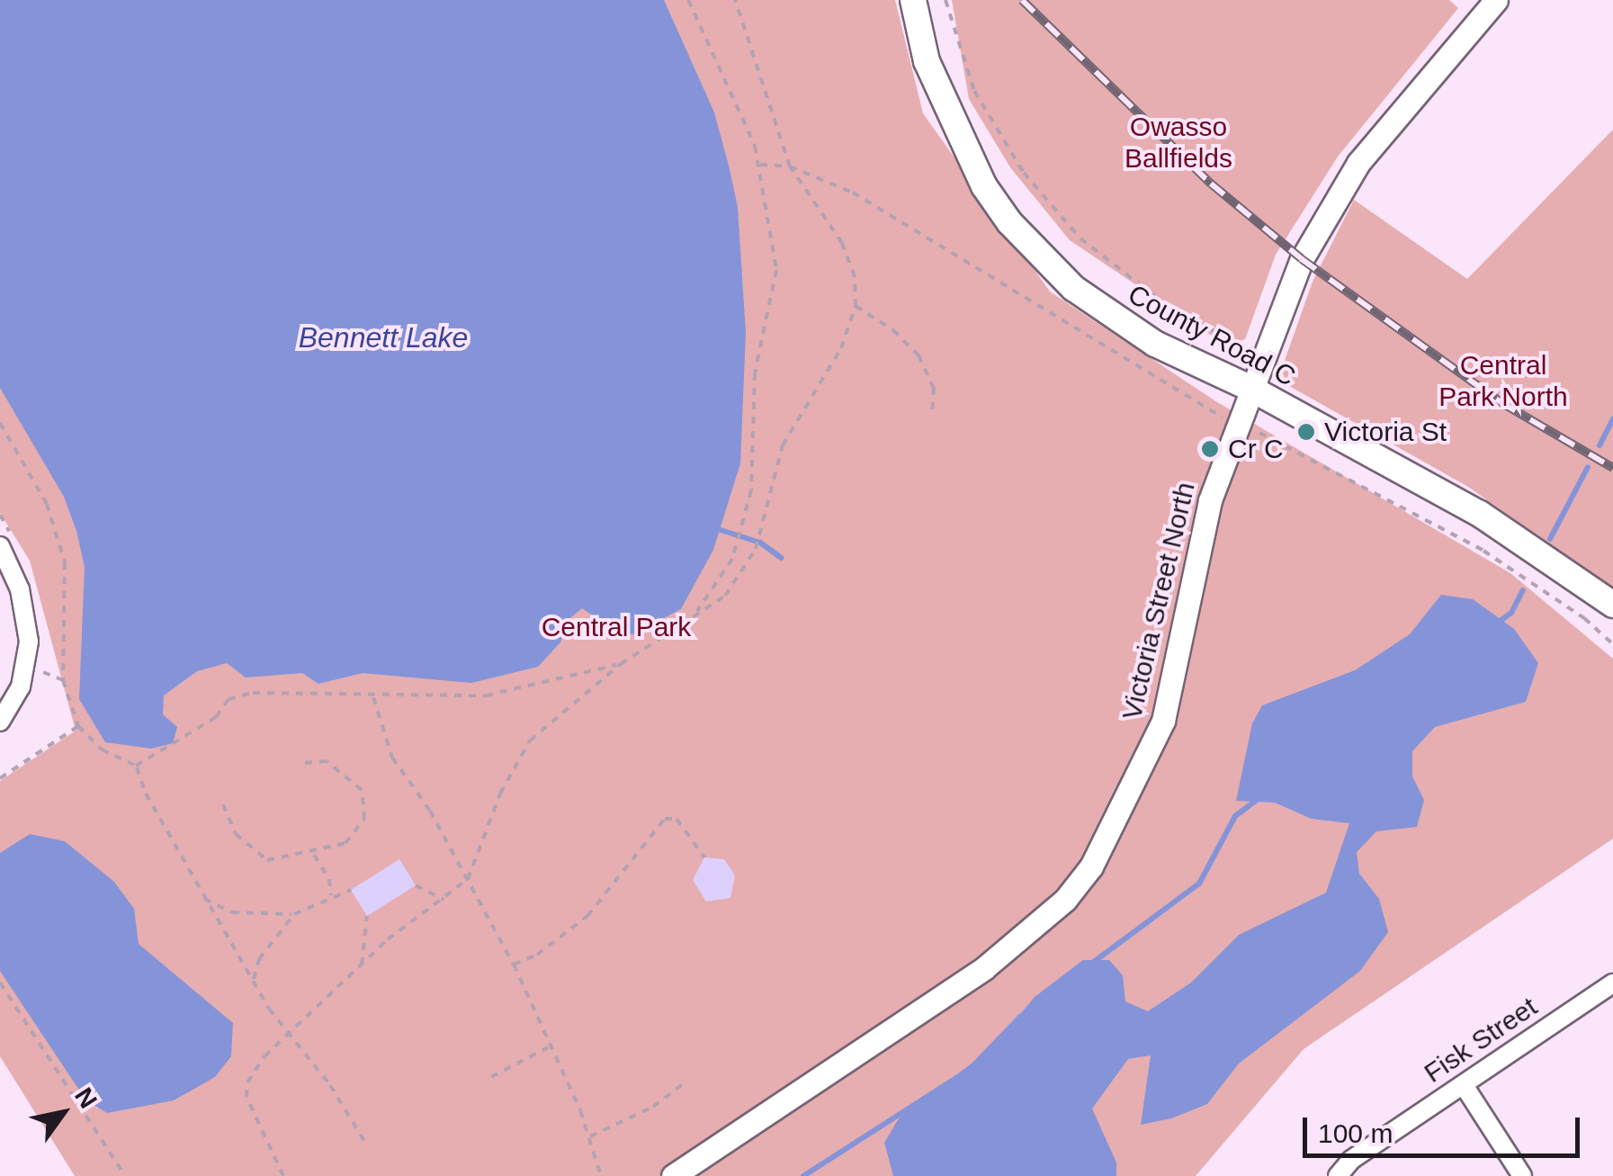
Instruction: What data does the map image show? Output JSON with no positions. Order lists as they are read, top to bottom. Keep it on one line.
{"streets":{"main road":["County Road C"],"street":["Victoria Street North","Fisk Street"]},"crossings":[["County Road C","Victoria Street North"]],"water":["Bennett Lake"],"parks":["Owasso Ballfields","Central Park North","Central Park"],"places":["Victoria St","Cr C"],"scale_bar":"100 m","north":"top right"}
